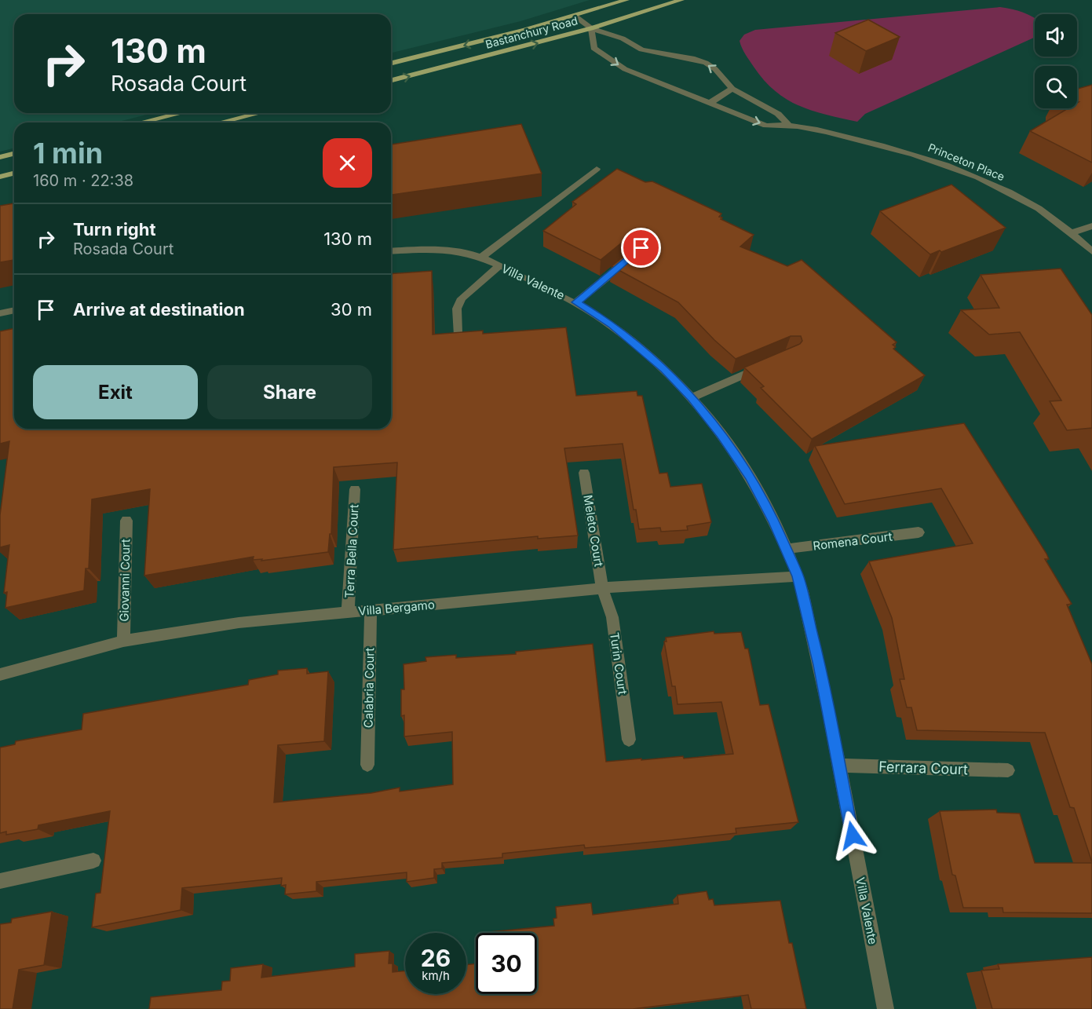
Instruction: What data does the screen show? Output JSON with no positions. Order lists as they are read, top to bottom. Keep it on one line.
{"streets":{"main road":["Bastanchury Road"],"street":["Princeton Place","Villa Valente","Meleto Court","Romena Court","Terra Bella Court","Giovanni Court","Villa Bergamo","Turin Court","Calabria Court","Ferrara Court"]},"crossings":[["Bastanchury Road","Princeton Place"],["Villa Valente","Romena Court"],["Villa Valente","Villa Bergamo"],["Villa Valente","Ferrara Court"],["Meleto Court","Villa Bergamo"],["Meleto Court","Turin Court"],["Terra Bella Court","Villa Bergamo"],["Giovanni Court","Villa Bergamo"],["Villa Bergamo","Turin Court"],["Villa Bergamo","Calabria Court"]],"page":{"turn":["130 m","Rosada Court"],"heading":["1 min","160 m · 22:38"],"list":[{"name":"Turn right","note":"Rosada Court","value":"130 m"},{"name":"Arrive at destination","value":"30 m"}],"buttons":["Exit","Share"],"speed":"26 km/h","limit":"30"}}
